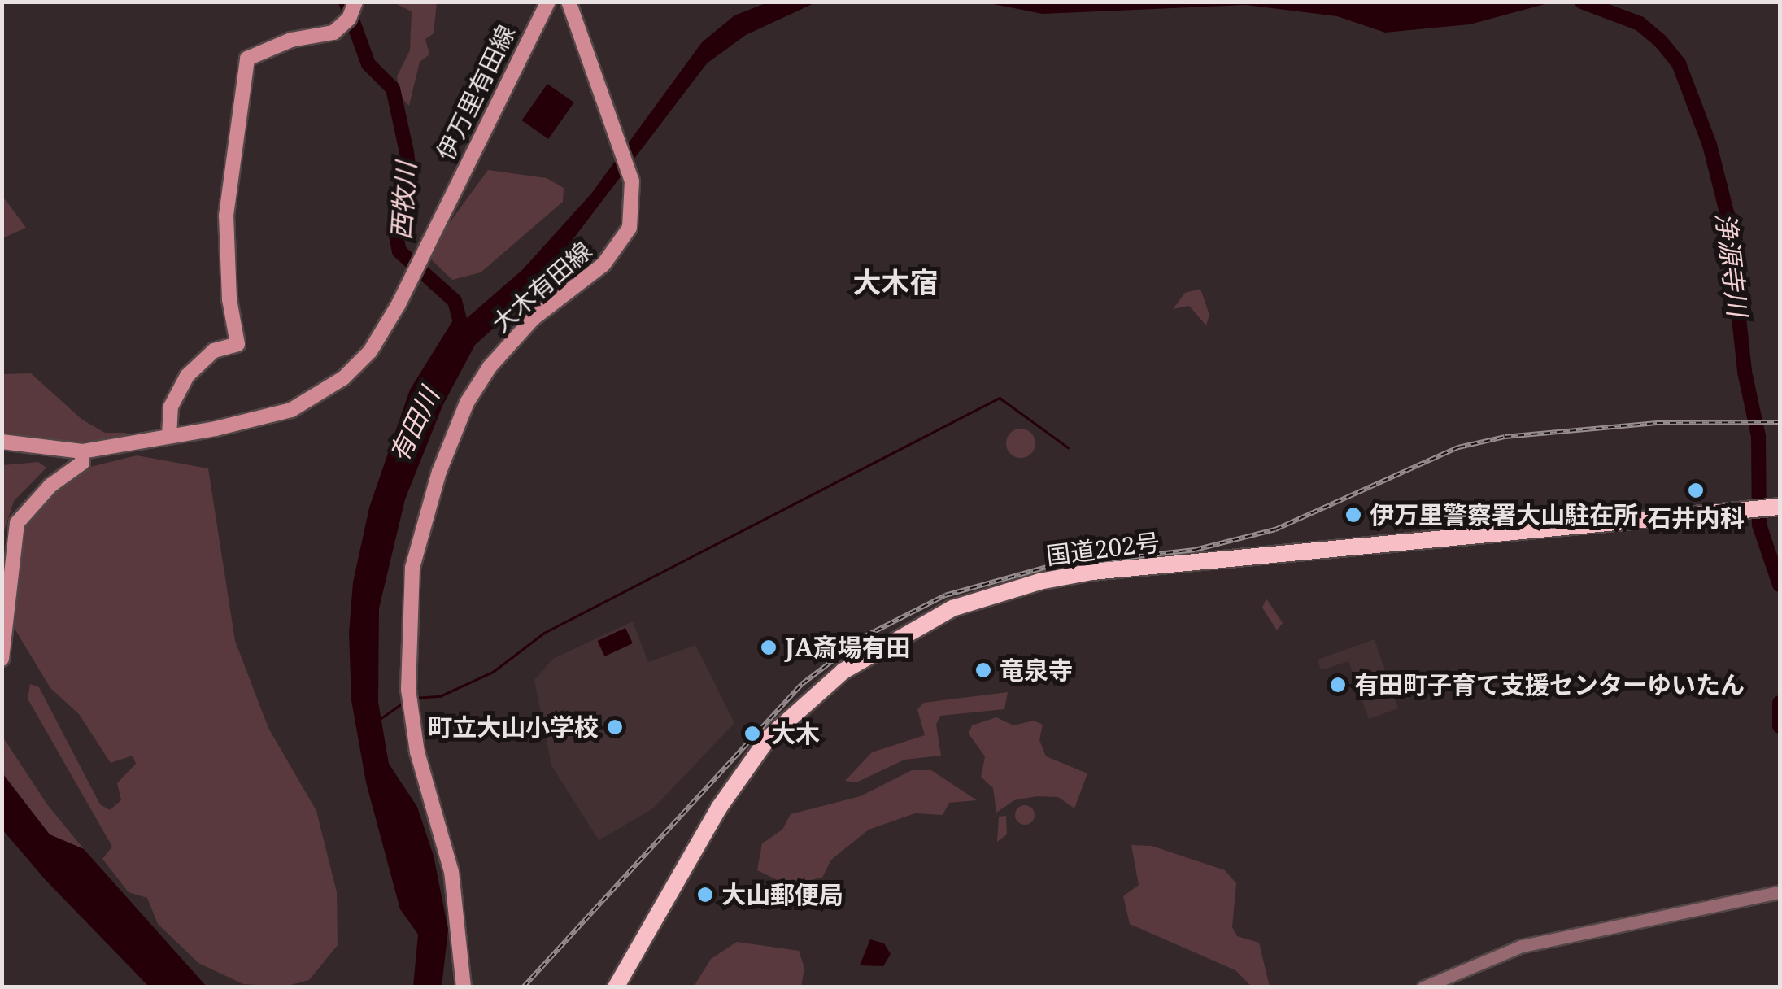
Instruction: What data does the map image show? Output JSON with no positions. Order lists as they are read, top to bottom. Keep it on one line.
{"streets":{"highway":["国道202号"],"main road":["伊万里有田線","大木有田線"]},"districts":["大木宿"],"water":["西牧川","浄源寺川","有田川"],"places":["石井内科","伊万里警察署大山駐在所","JA斎場有田","竜泉寺","有田町子育て支援センターゆいたん","町立大山小学校","大木","大山郵便局"]}
